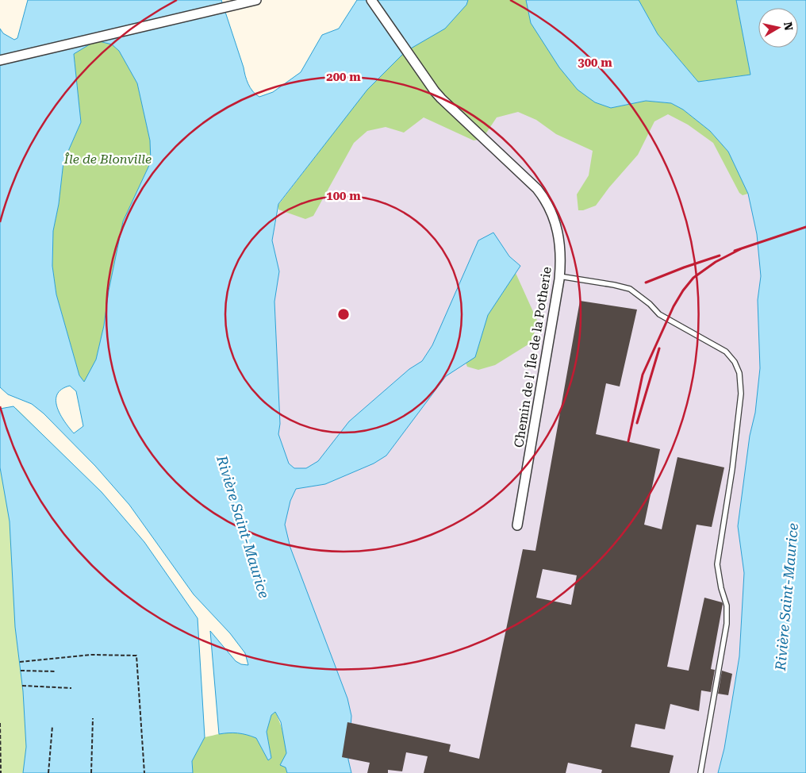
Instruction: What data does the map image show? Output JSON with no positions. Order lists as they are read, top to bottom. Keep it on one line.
{"streets":{"street":["Chemin de l' Île de la Potherie"]},"water":["Rivière Saint-Maurice"],"parks":["Île de Blonville"],"north":"right","rings":["300 m","200 m","100 m"]}
